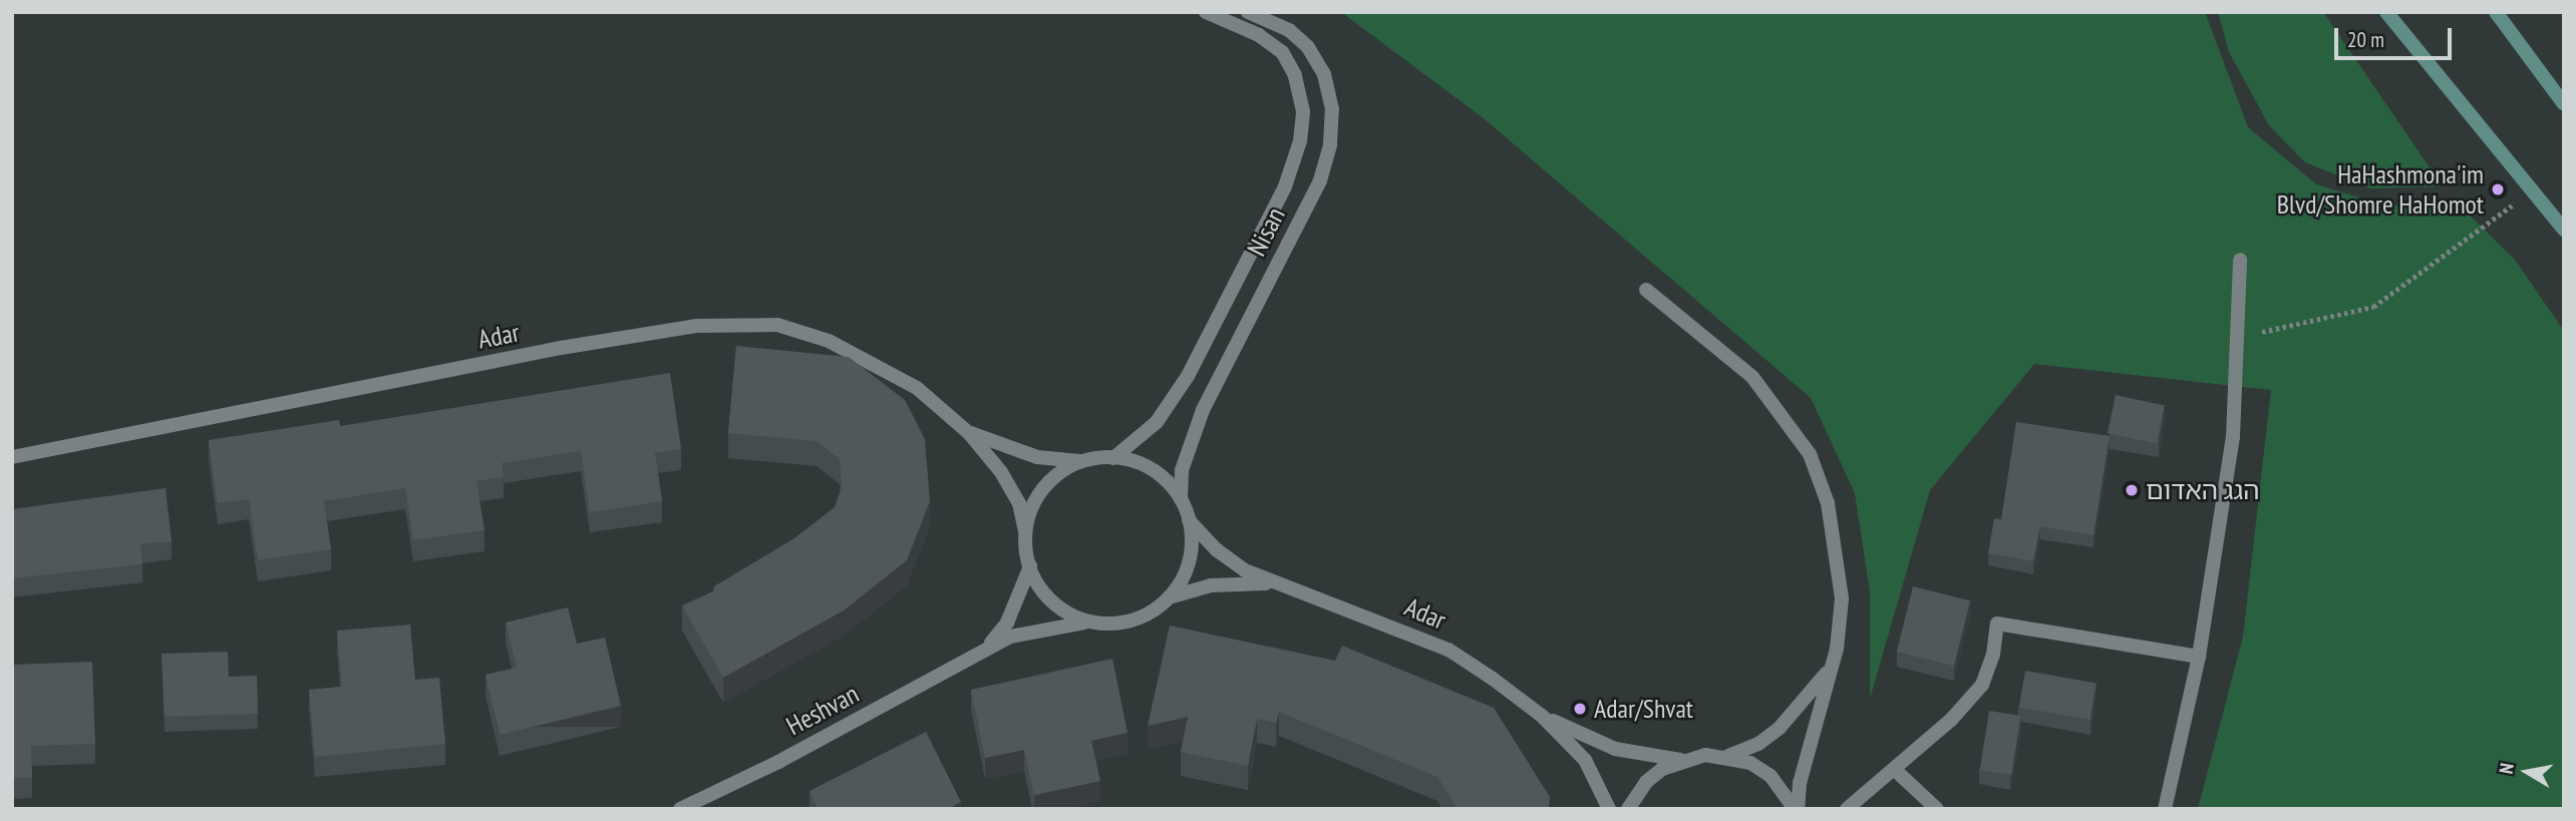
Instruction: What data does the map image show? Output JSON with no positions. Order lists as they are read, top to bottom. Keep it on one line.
{"streets":{"street":["Nisan","Adar","Heshvan"]},"crossings":[["Nisan","Adar"],["Nisan","Heshvan"],["Adar","Heshvan"]],"places":["HaHashmona'im Blvd/Shomre HaHomot","הגג האדום","Adar/Shvat"],"scale_bar":"20 m","north":"left"}
